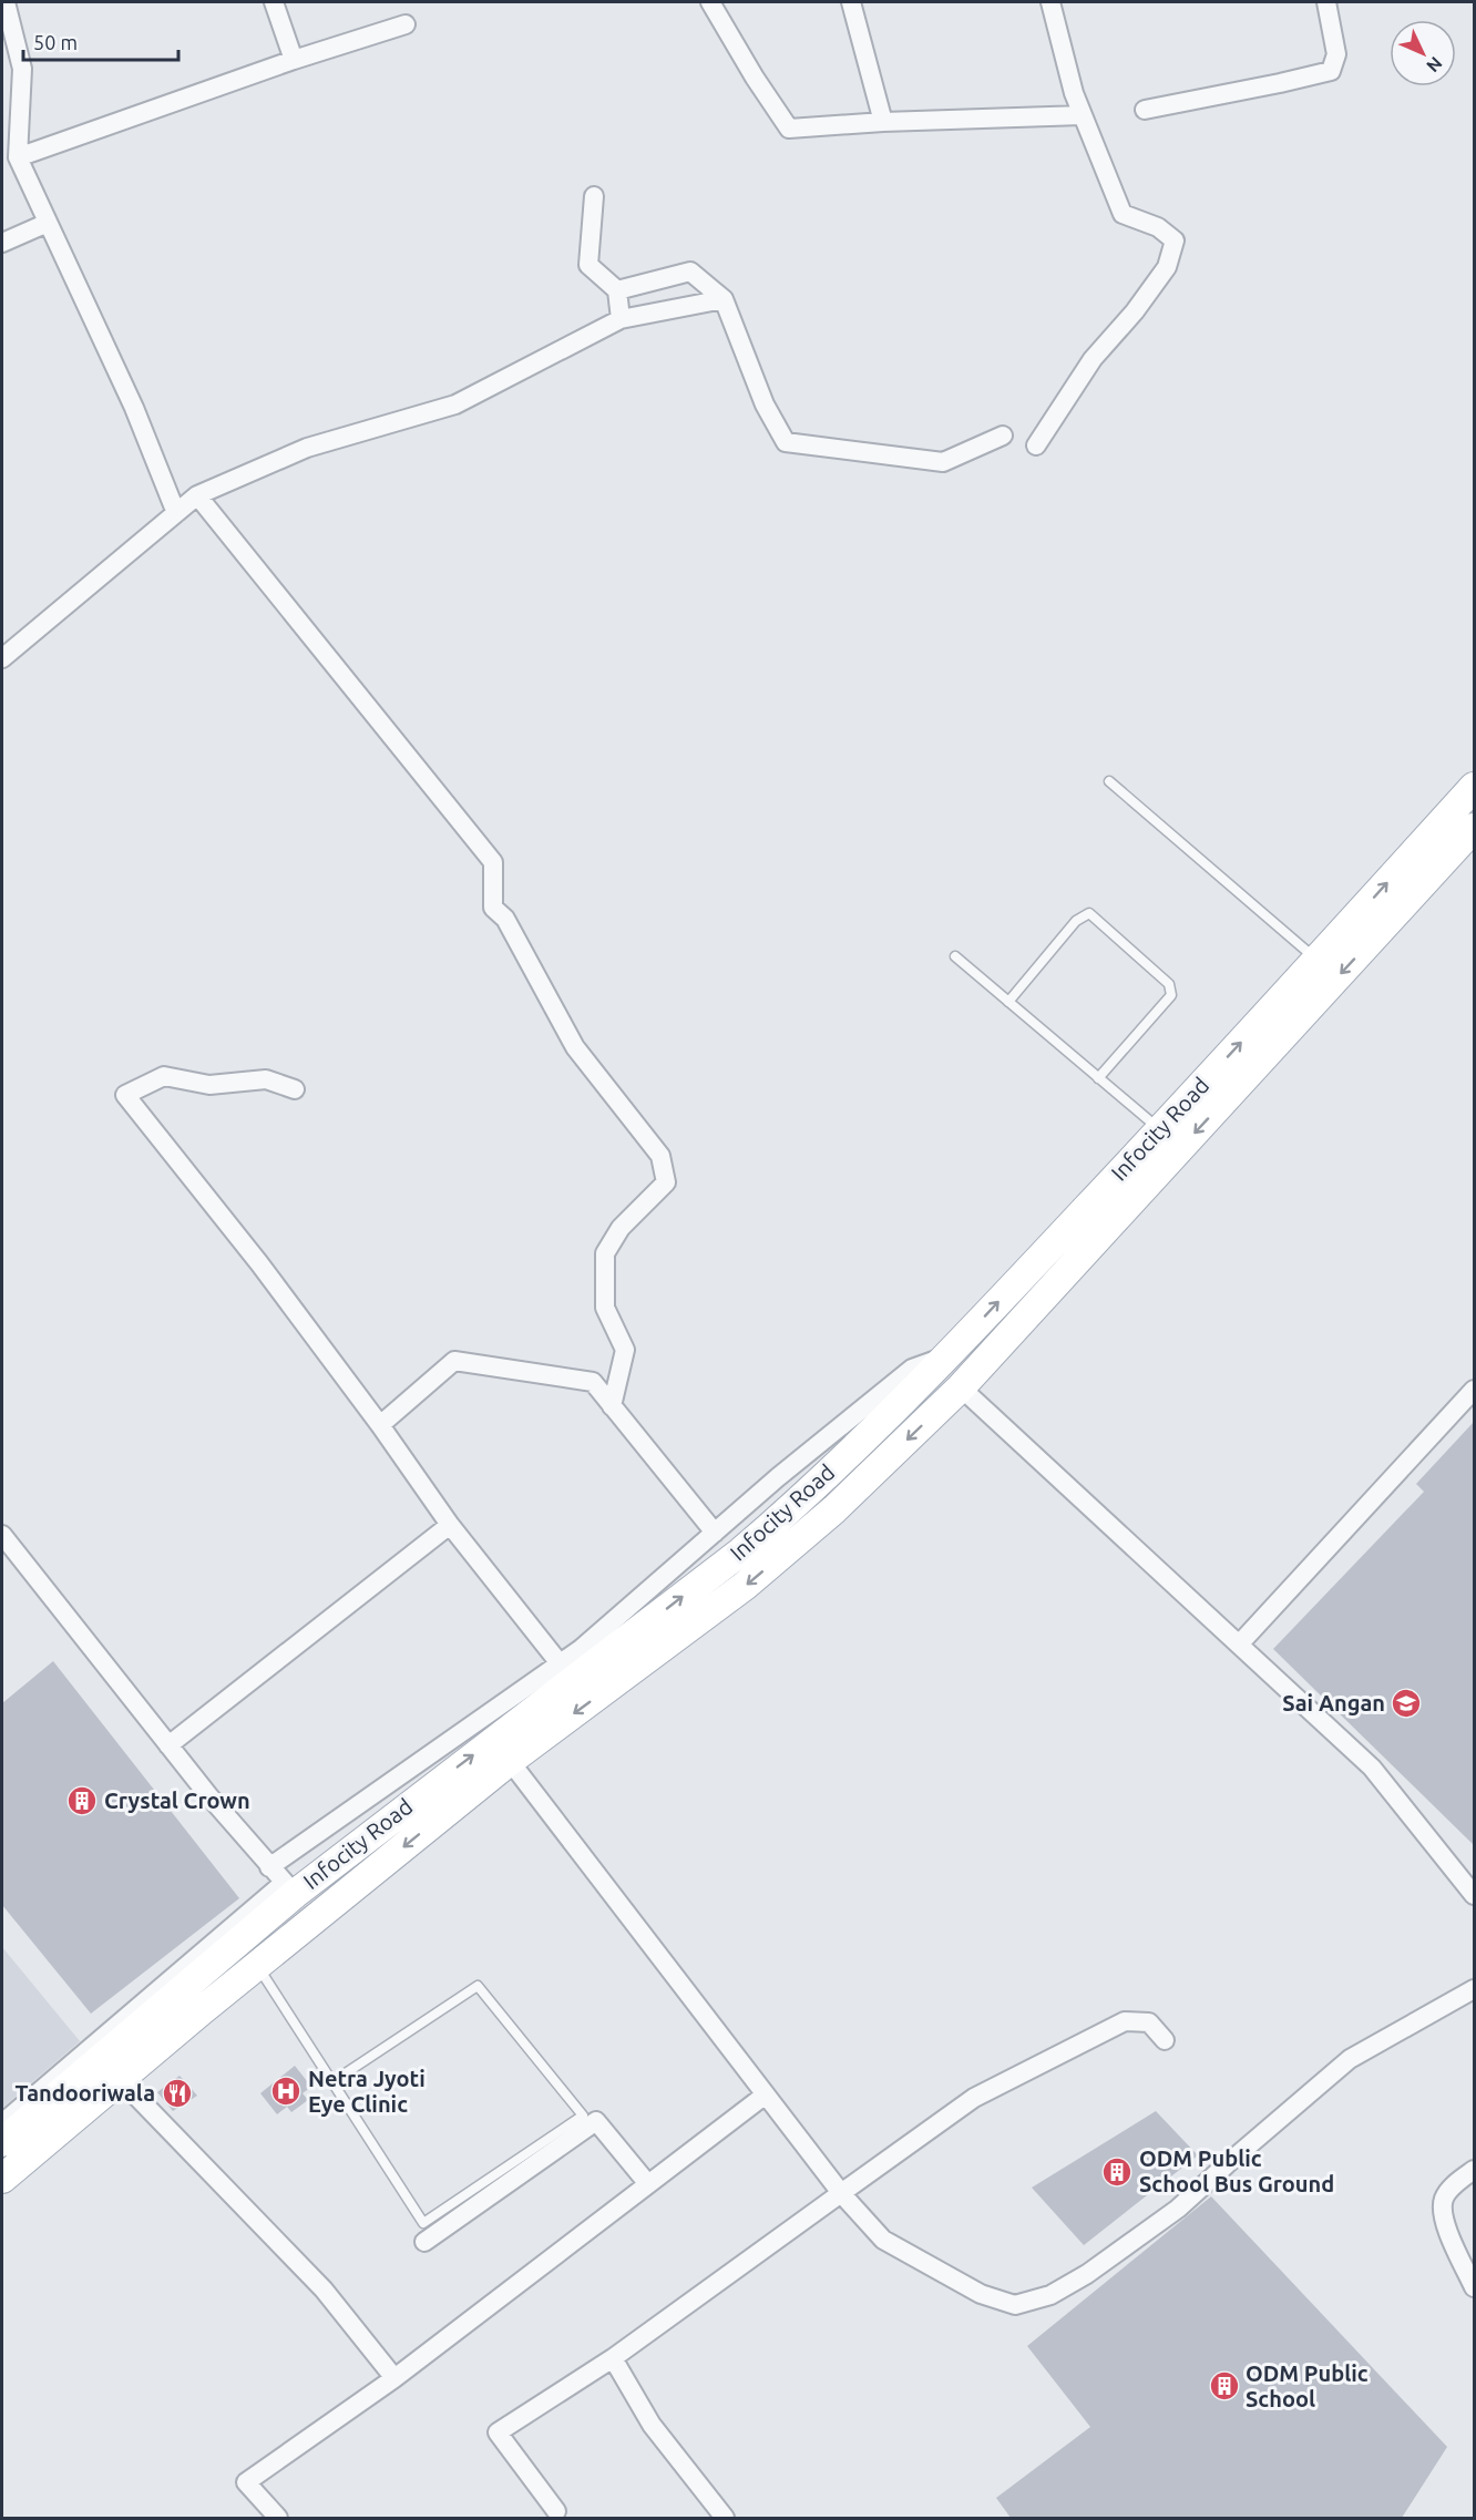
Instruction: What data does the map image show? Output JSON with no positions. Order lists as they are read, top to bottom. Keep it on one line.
{"streets":{"main road":["Infocity Road"]},"places":{"school or university":["Sai Angan"],"building":["Crystal Crown","ODM Public School Bus Ground","ODM Public School"],"hospital":["Netra Jyoti Eye Clinic"],"restaurant":["Tandooriwala"]},"scale_bar":"50 m","north":"bottom right"}
